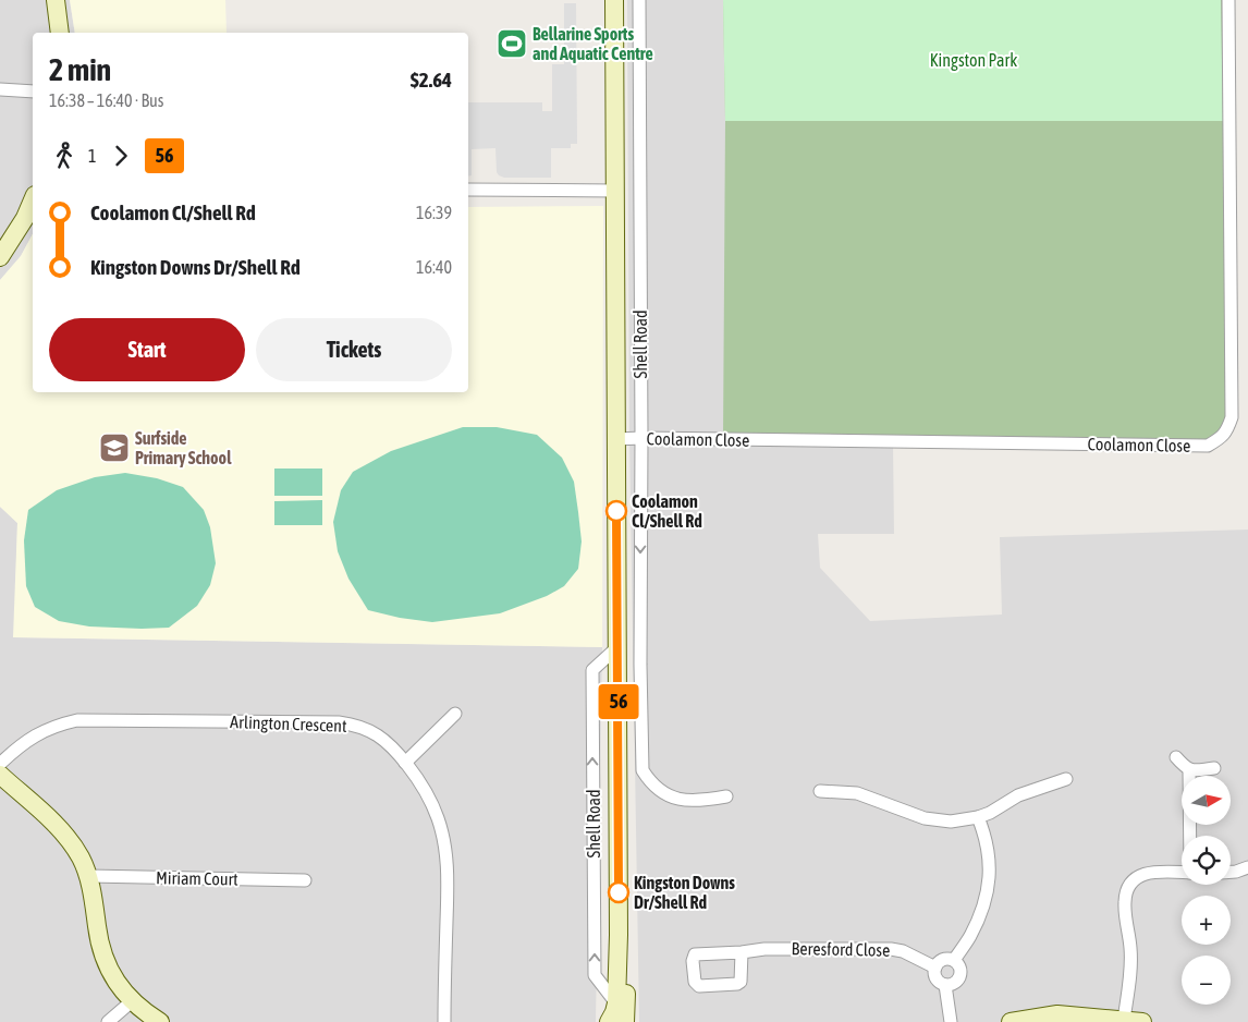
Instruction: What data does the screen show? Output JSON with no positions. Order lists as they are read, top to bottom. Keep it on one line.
{"streets":{"main road":["Shell Road"],"street":["Coolamon Close","Arlington Crescent","Miriam Court","Beresford Close"]},"crossings":[["Shell Road","Coolamon Close"]],"parks":["Kingston Park"],"places":{"sports":["Bellarine Sports and Aquatic Centre"],"school or university":["Surfside Primary School"],"other":["Coolamon Cl/Shell Rd","Kingston Downs Dr/Shell Rd"]},"lines":["bus line 56"],"north":"right","page":{"on_map":"56","heading":["2 min","16:38 – 16:40 · Bus","$2.64"],"legs":["1","56"],"list":[{"name":"Coolamon Cl/Shell Rd","value":"16:39"},{"name":"Kingston Downs Dr/Shell Rd","value":"16:40"}],"buttons":["Start","Tickets"],"map_buttons":["+","−"]}}
